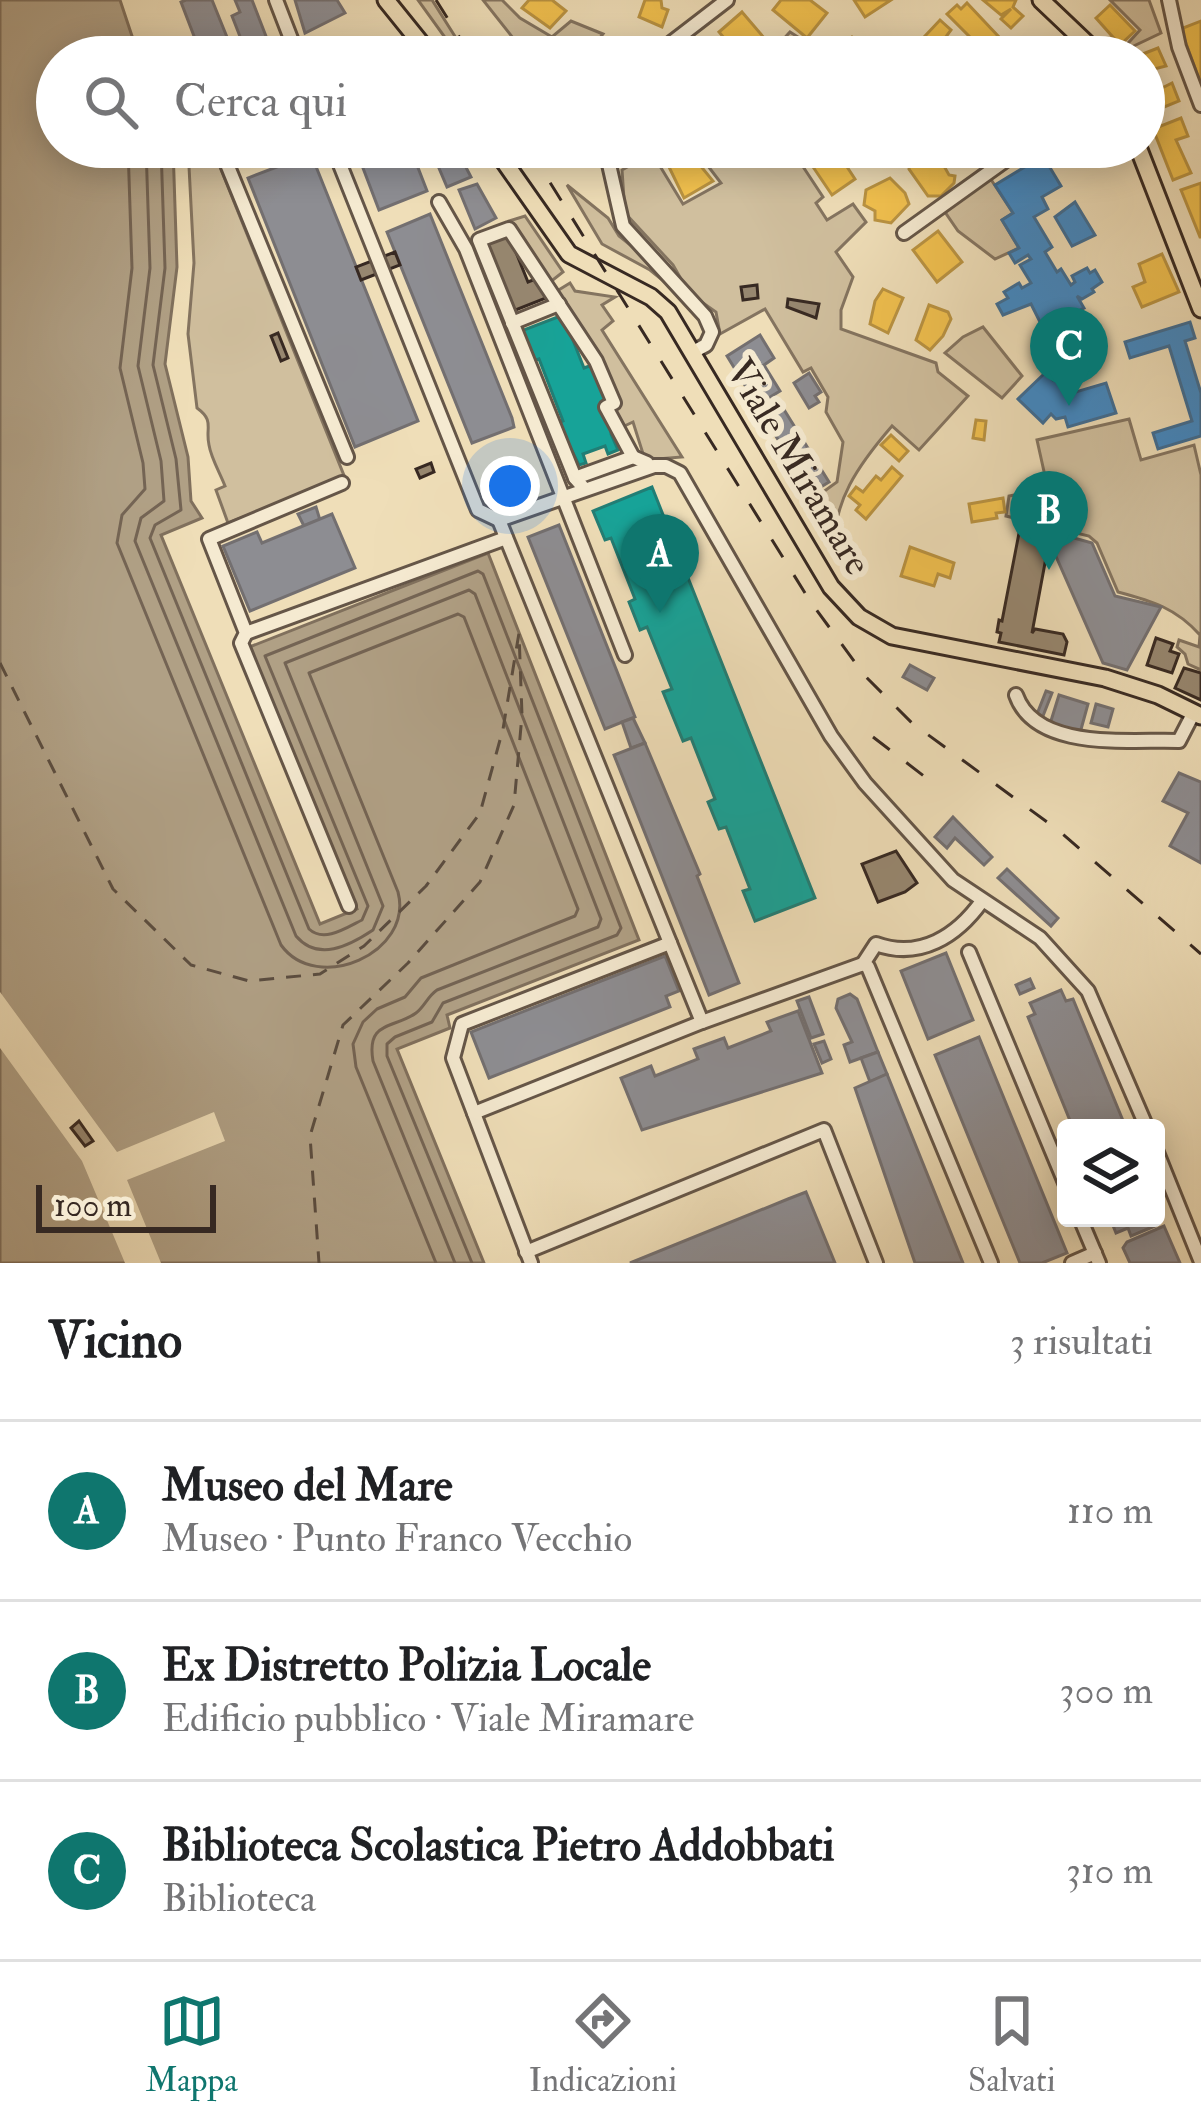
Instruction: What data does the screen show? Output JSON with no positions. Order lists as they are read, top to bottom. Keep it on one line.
{"streets":{"main road":["Viale Miramare"]},"scale_bar":"100 m","page":{"search":"Cerca qui","pins":["C","B","A"],"scale":"100 m","heading":["Vicino","3 risultati"],"list":[{"mark":"A","name":"Museo del Mare","note":"Museo · Punto Franco Vecchio","value":"110 m"},{"mark":"B","name":"Ex Distretto Polizia Locale","note":"Edificio pubblico · Viale Miramare","value":"300 m"},{"mark":"C","name":"Biblioteca Scolastica Pietro Addobbati","note":"Biblioteca","value":"310 m"}],"nav":["Mappa","Indicazioni","Salvati"]}}
